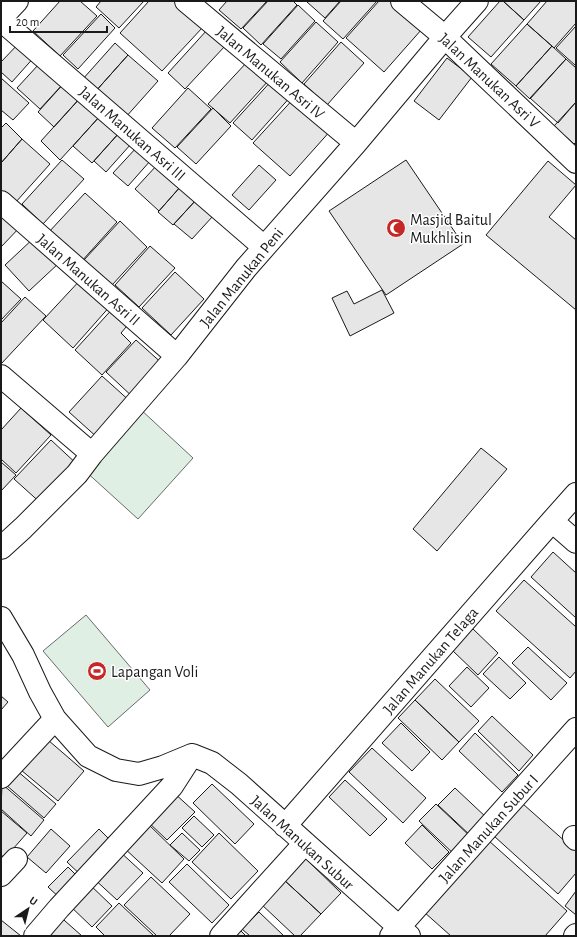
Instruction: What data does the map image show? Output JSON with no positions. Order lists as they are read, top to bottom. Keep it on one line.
{"streets":{"street":["Jalan Manukan Asri IV","Jalan Manukan Asri V","Jalan Manukan Asri III","Jalan Manukan Peni","Jalan Manukan Asri II","Jalan Manukan Telaga","Jalan Manukan Subur I","Jalan Manukan Subur"]},"crossings":[["Jalan Manukan Asri IV","Jalan Manukan Peni"],["Jalan Manukan Asri V","Jalan Manukan Peni"],["Jalan Manukan Asri III","Jalan Manukan Peni"],["Jalan Manukan Peni","Jalan Manukan Asri II"],["Jalan Manukan Telaga","Jalan Manukan Subur"],["Jalan Manukan Subur I","Jalan Manukan Subur"]],"places":{"mosque":["Masjid Baitul Mukhlisin"],"sports":["Lapangan Voli"]},"scale_bar":"20 m","north":"top right"}
